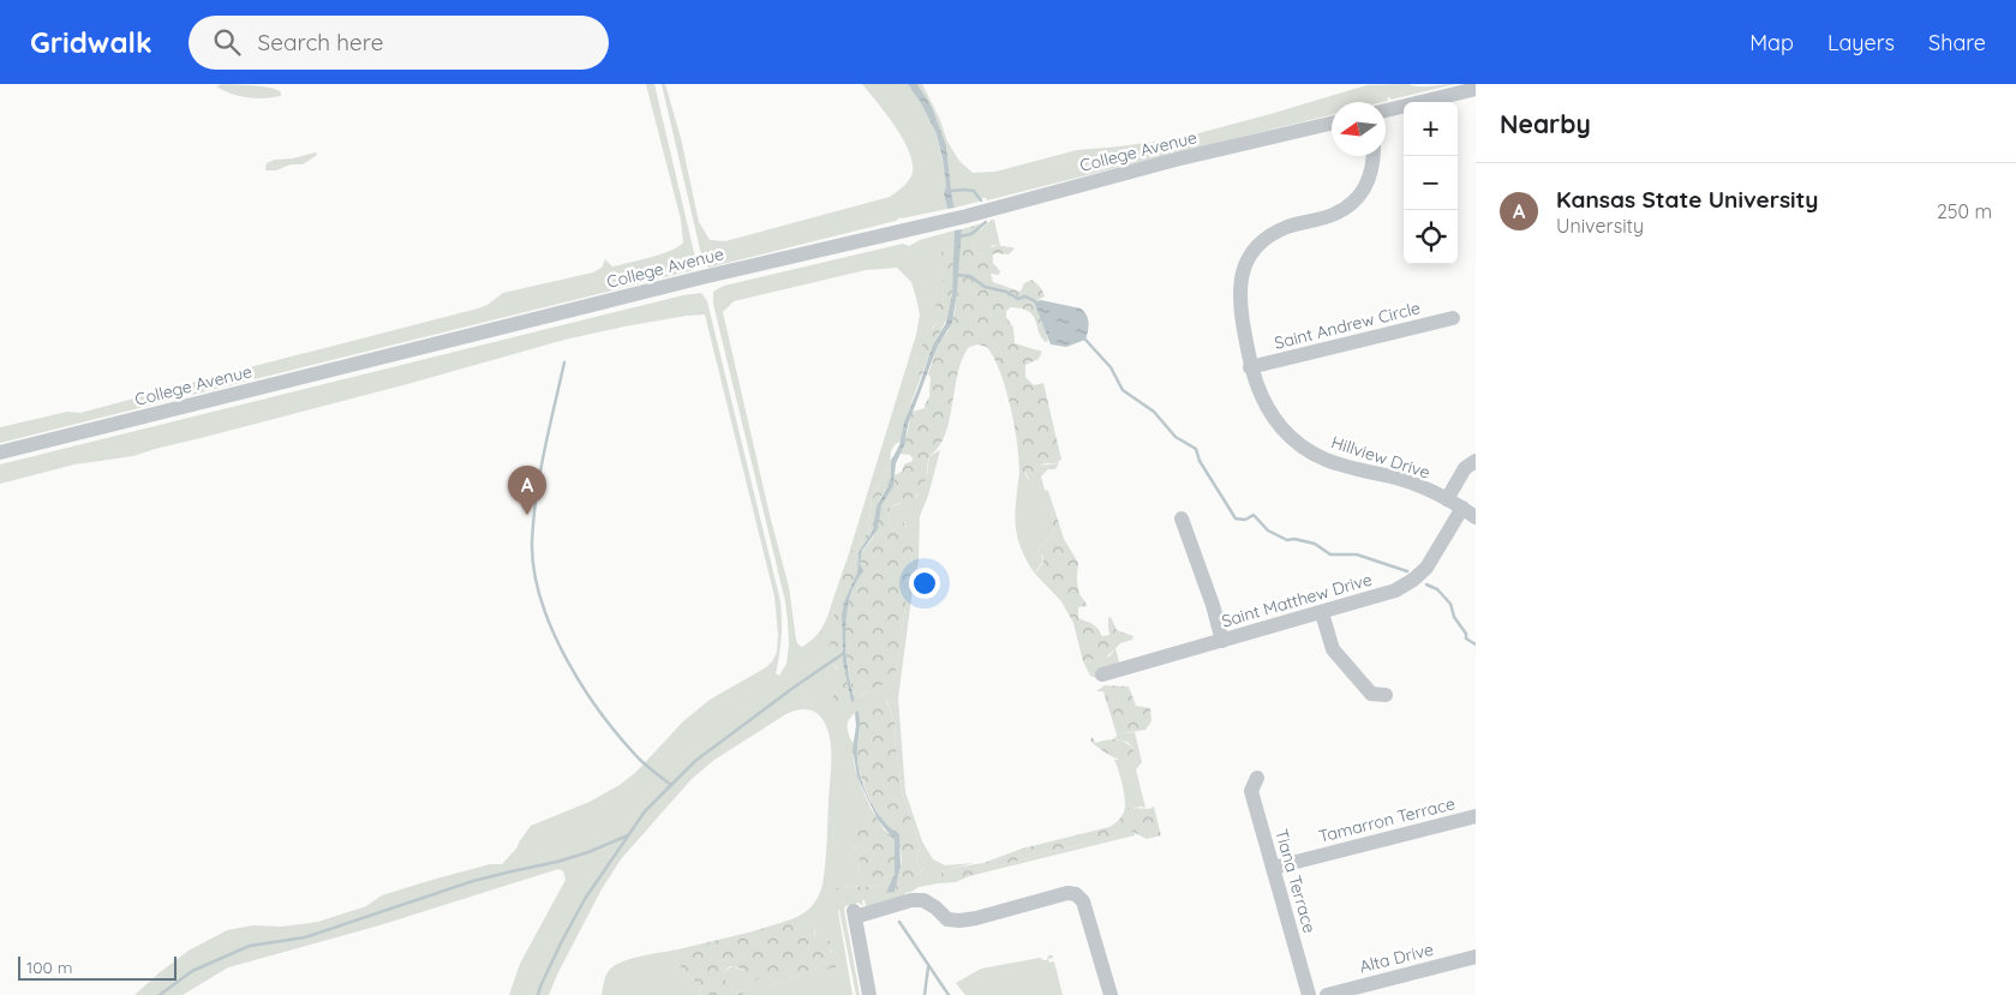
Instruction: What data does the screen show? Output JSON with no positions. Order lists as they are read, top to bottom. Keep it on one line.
{"streets":{"street":["College Avenue","Saint Andrew Circle","Hillview Drive","Saint Matthew Drive","Tamarron Terrace","Tiana Terrace","Alta Drive"]},"crossings":[["Saint Andrew Circle","Hillview Drive"],["Hillview Drive","Saint Matthew Drive"],["Tamarron Terrace","Tiana Terrace"]],"scale_bar":"100 m","north":"left","page":{"header":"Gridwalk","search":"Search here","nav":["Map","Layers","Share"],"heading":"Nearby","map_buttons":["+","−"],"list":[{"mark":"A","name":"Kansas State University","note":"University","value":"250 m"}],"pins":"A","scale":"100 m"}}
